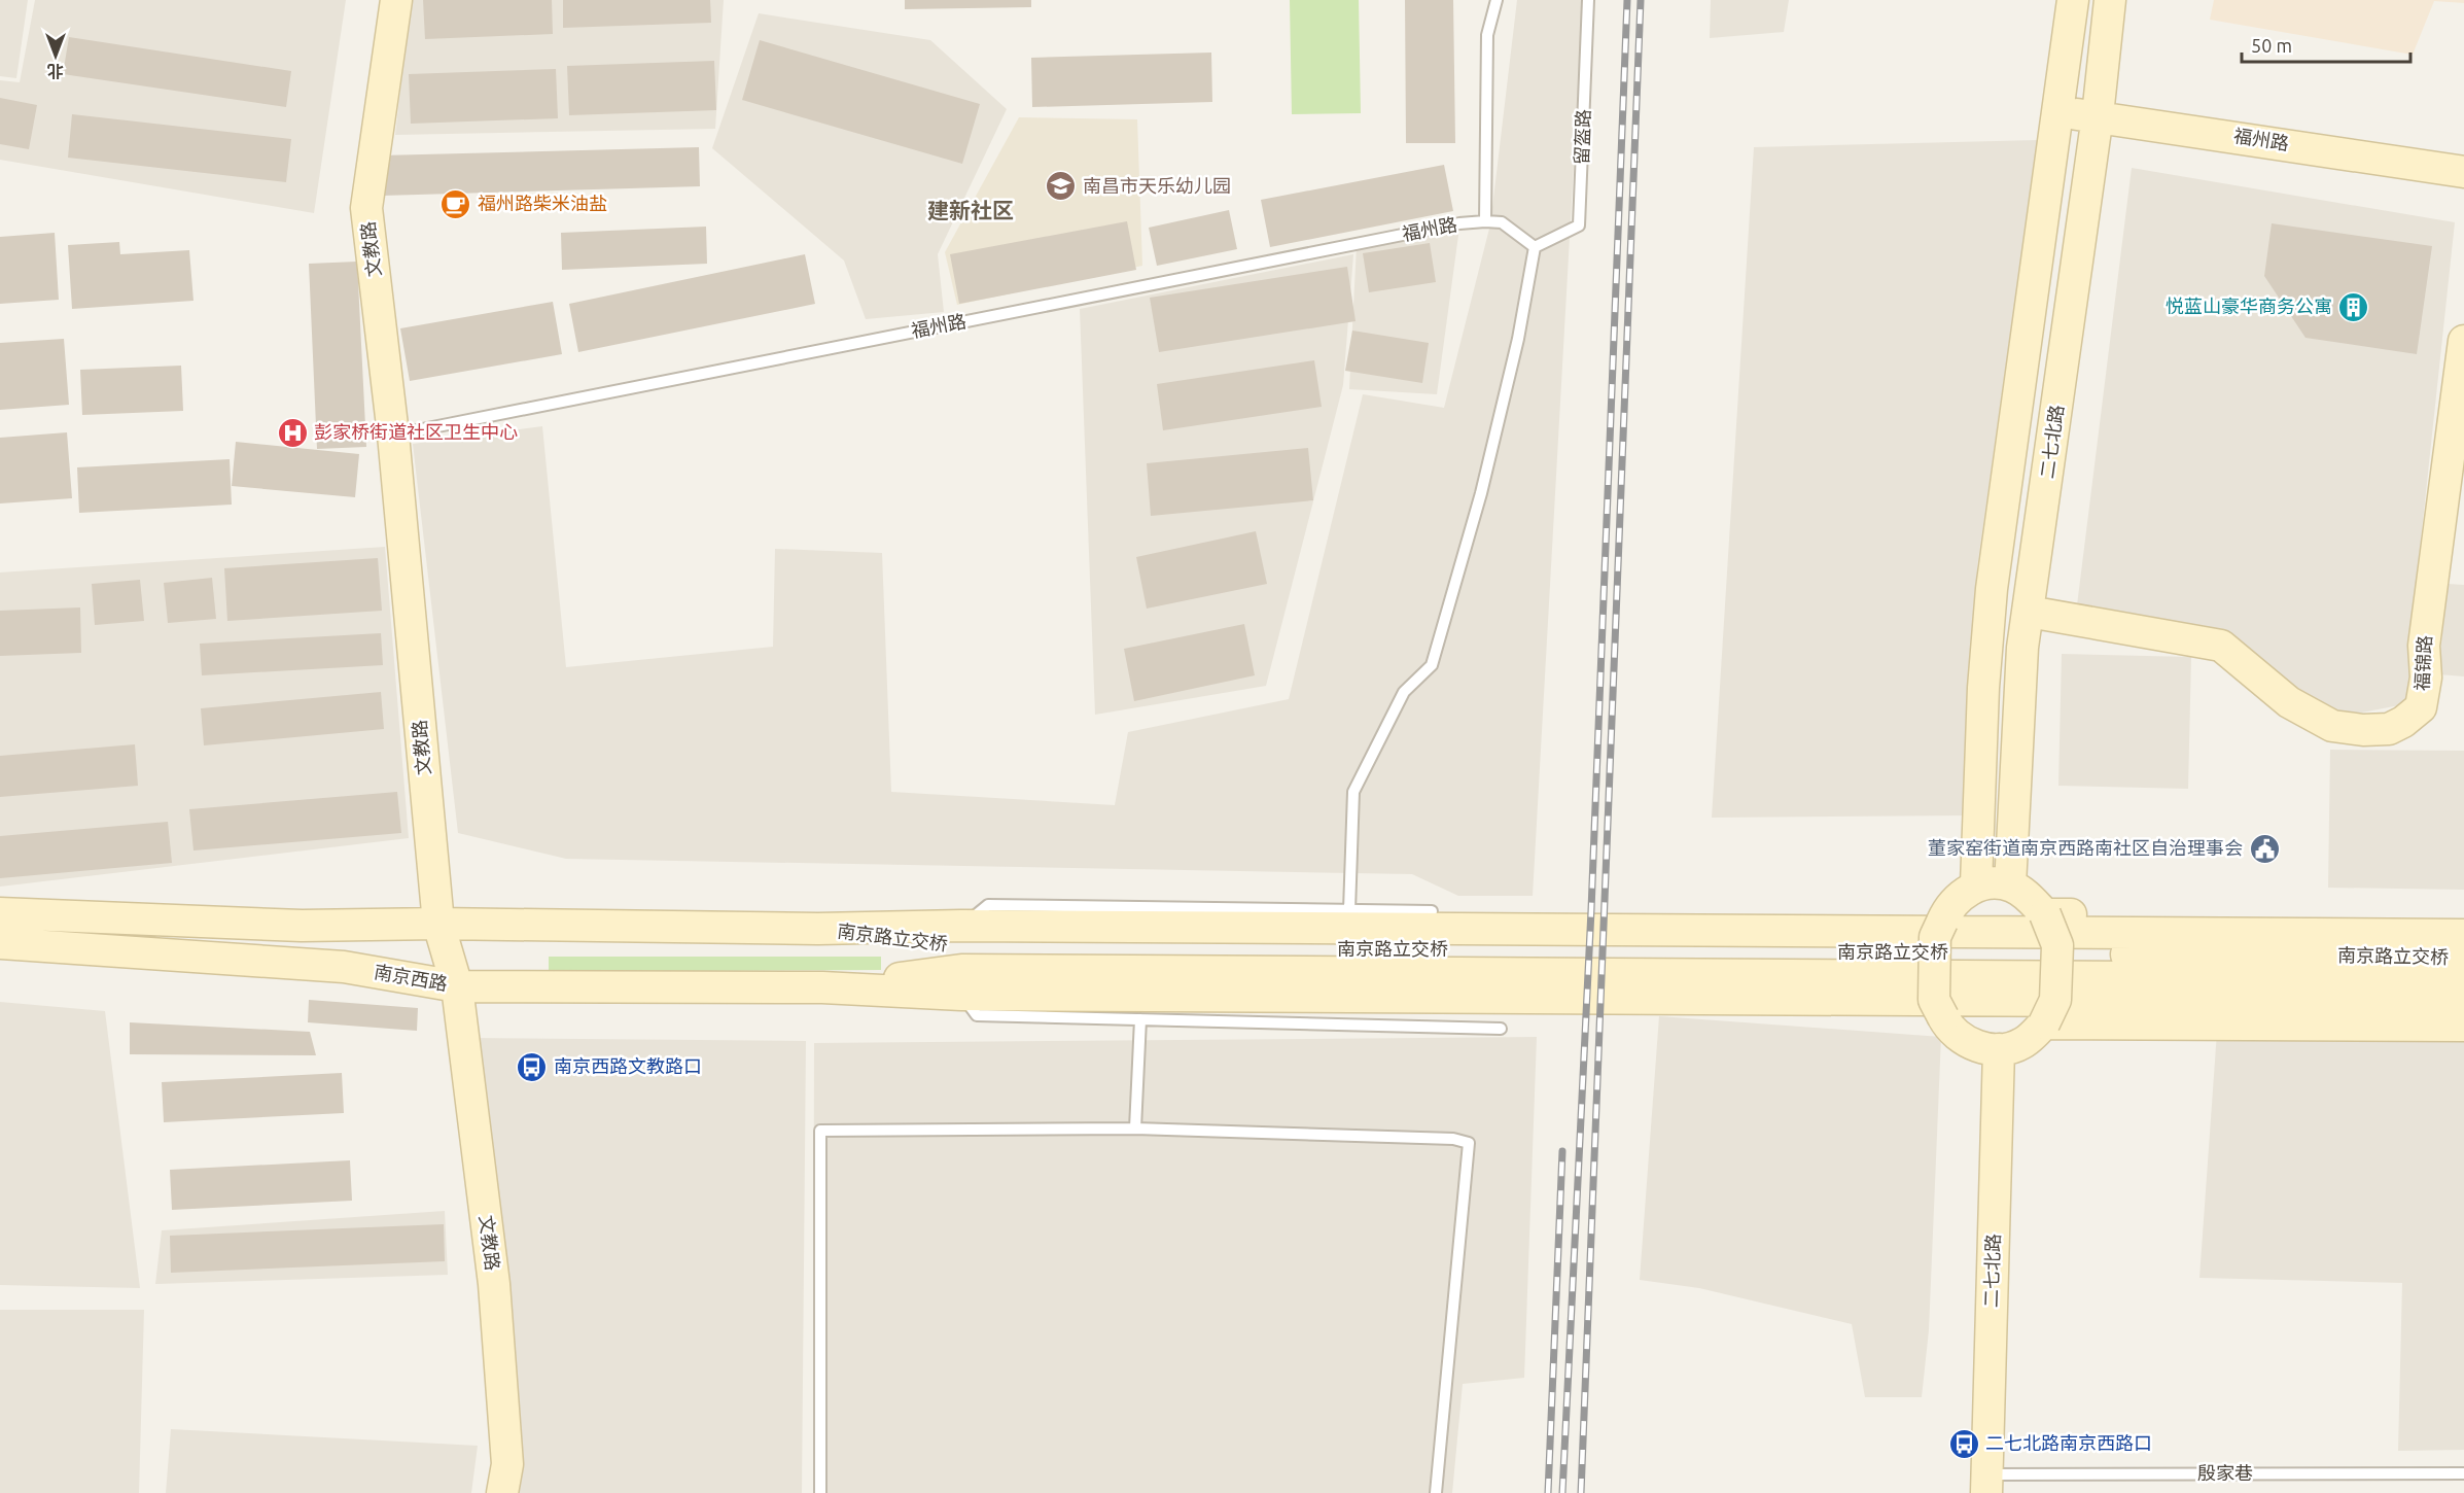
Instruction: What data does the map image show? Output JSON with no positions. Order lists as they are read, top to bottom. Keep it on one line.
{"streets":{"main road":["福州路","文教路","二七北路","福锦路","南京路立交桥","南京西路"],"lane":["留盔路","殷家巷"]},"crossings":[["福州路","文教路"],["福州路","二七北路"],["文教路","南京西路"],["二七北路","福锦路"],["二七北路","殷家巷"],["南京路立交桥","南京西路"]],"districts":["建新社区"],"places":{"school or university":["南昌市天乐幼儿园"],"cafe":["福州路柴米油盐"],"building":["悦蓝山豪华商务公寓"],"hospital":["彭家桥街道社区卫生中心"],"public building":["董家窑街道南京西路南社区自治理事会"],"bus stop":["南京西路文教路口","二七北路南京西路口"]},"scale_bar":"50 m","north":"bottom"}
